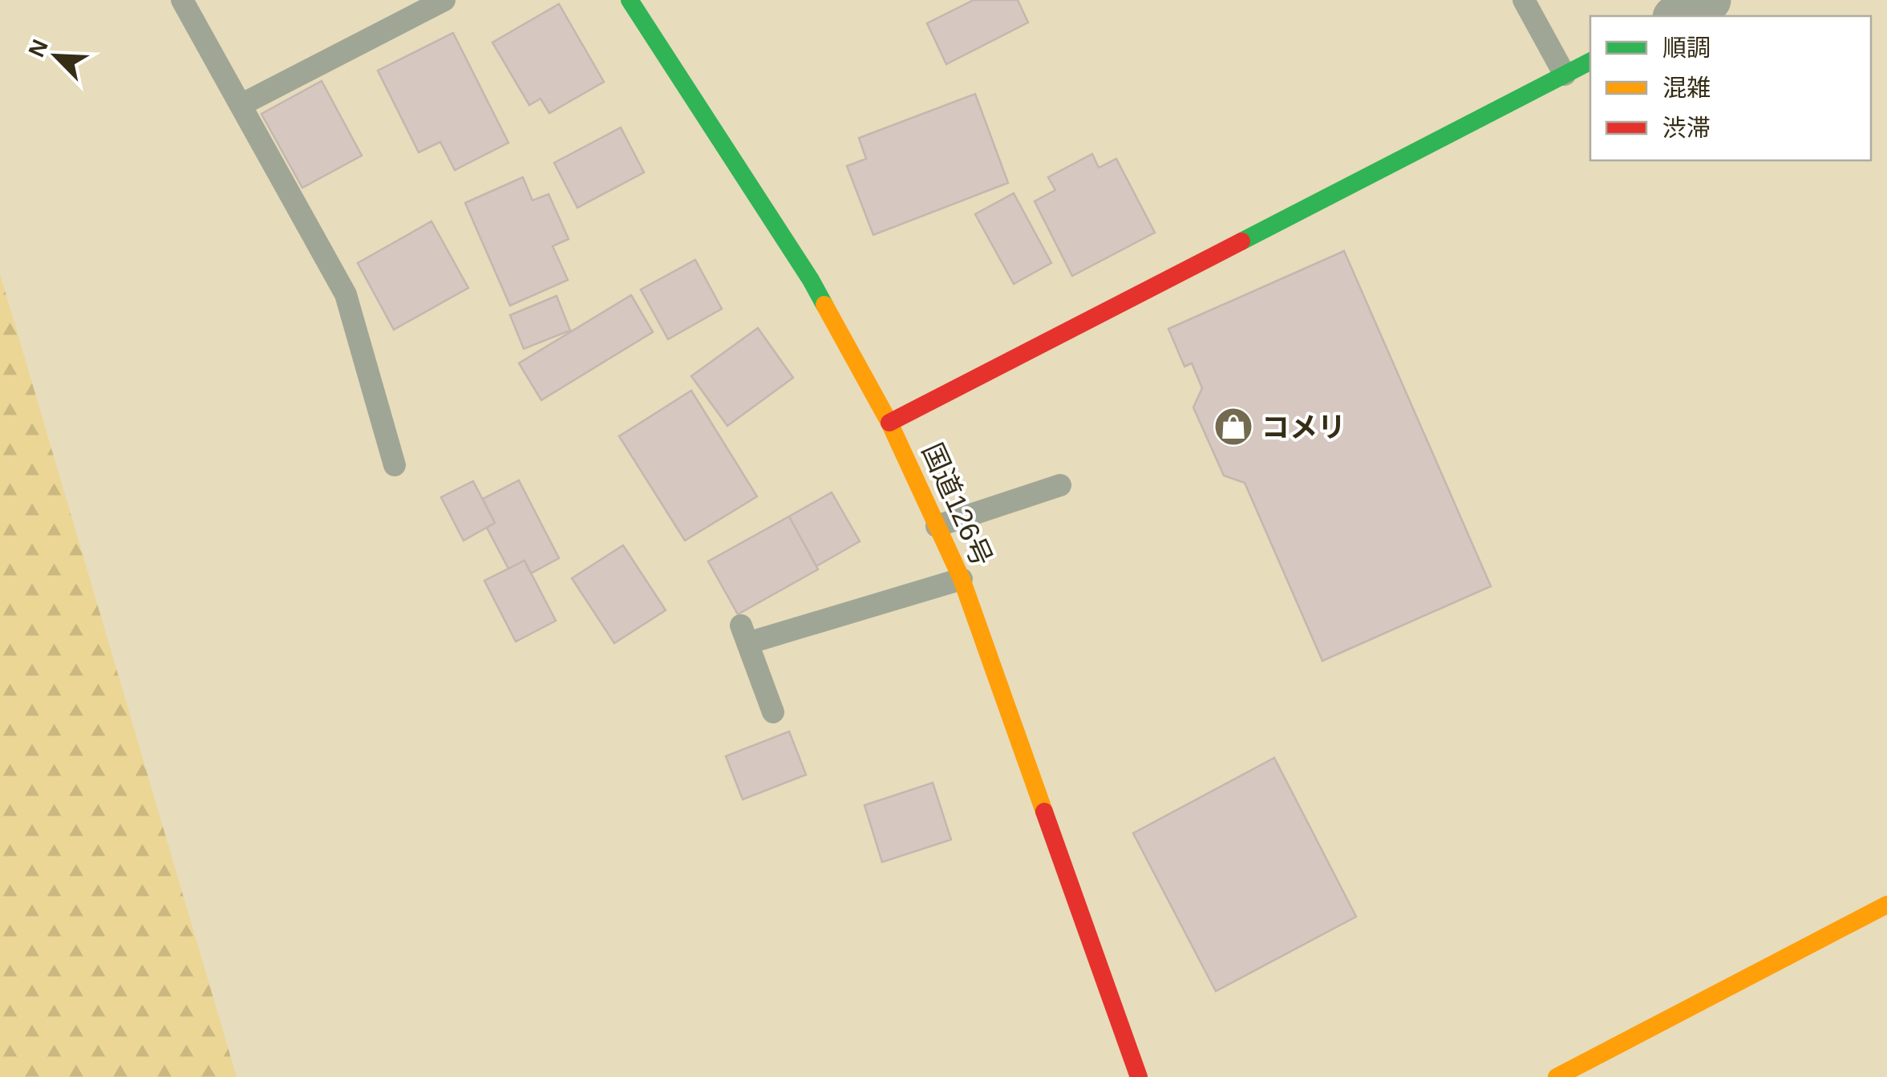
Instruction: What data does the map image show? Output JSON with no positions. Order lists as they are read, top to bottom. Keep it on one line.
{"streets":{"main road":["国道126号"]},"places":{"shop":["コメリ"]},"legend":["順調","混雑","渋滞"],"north":"top left"}
